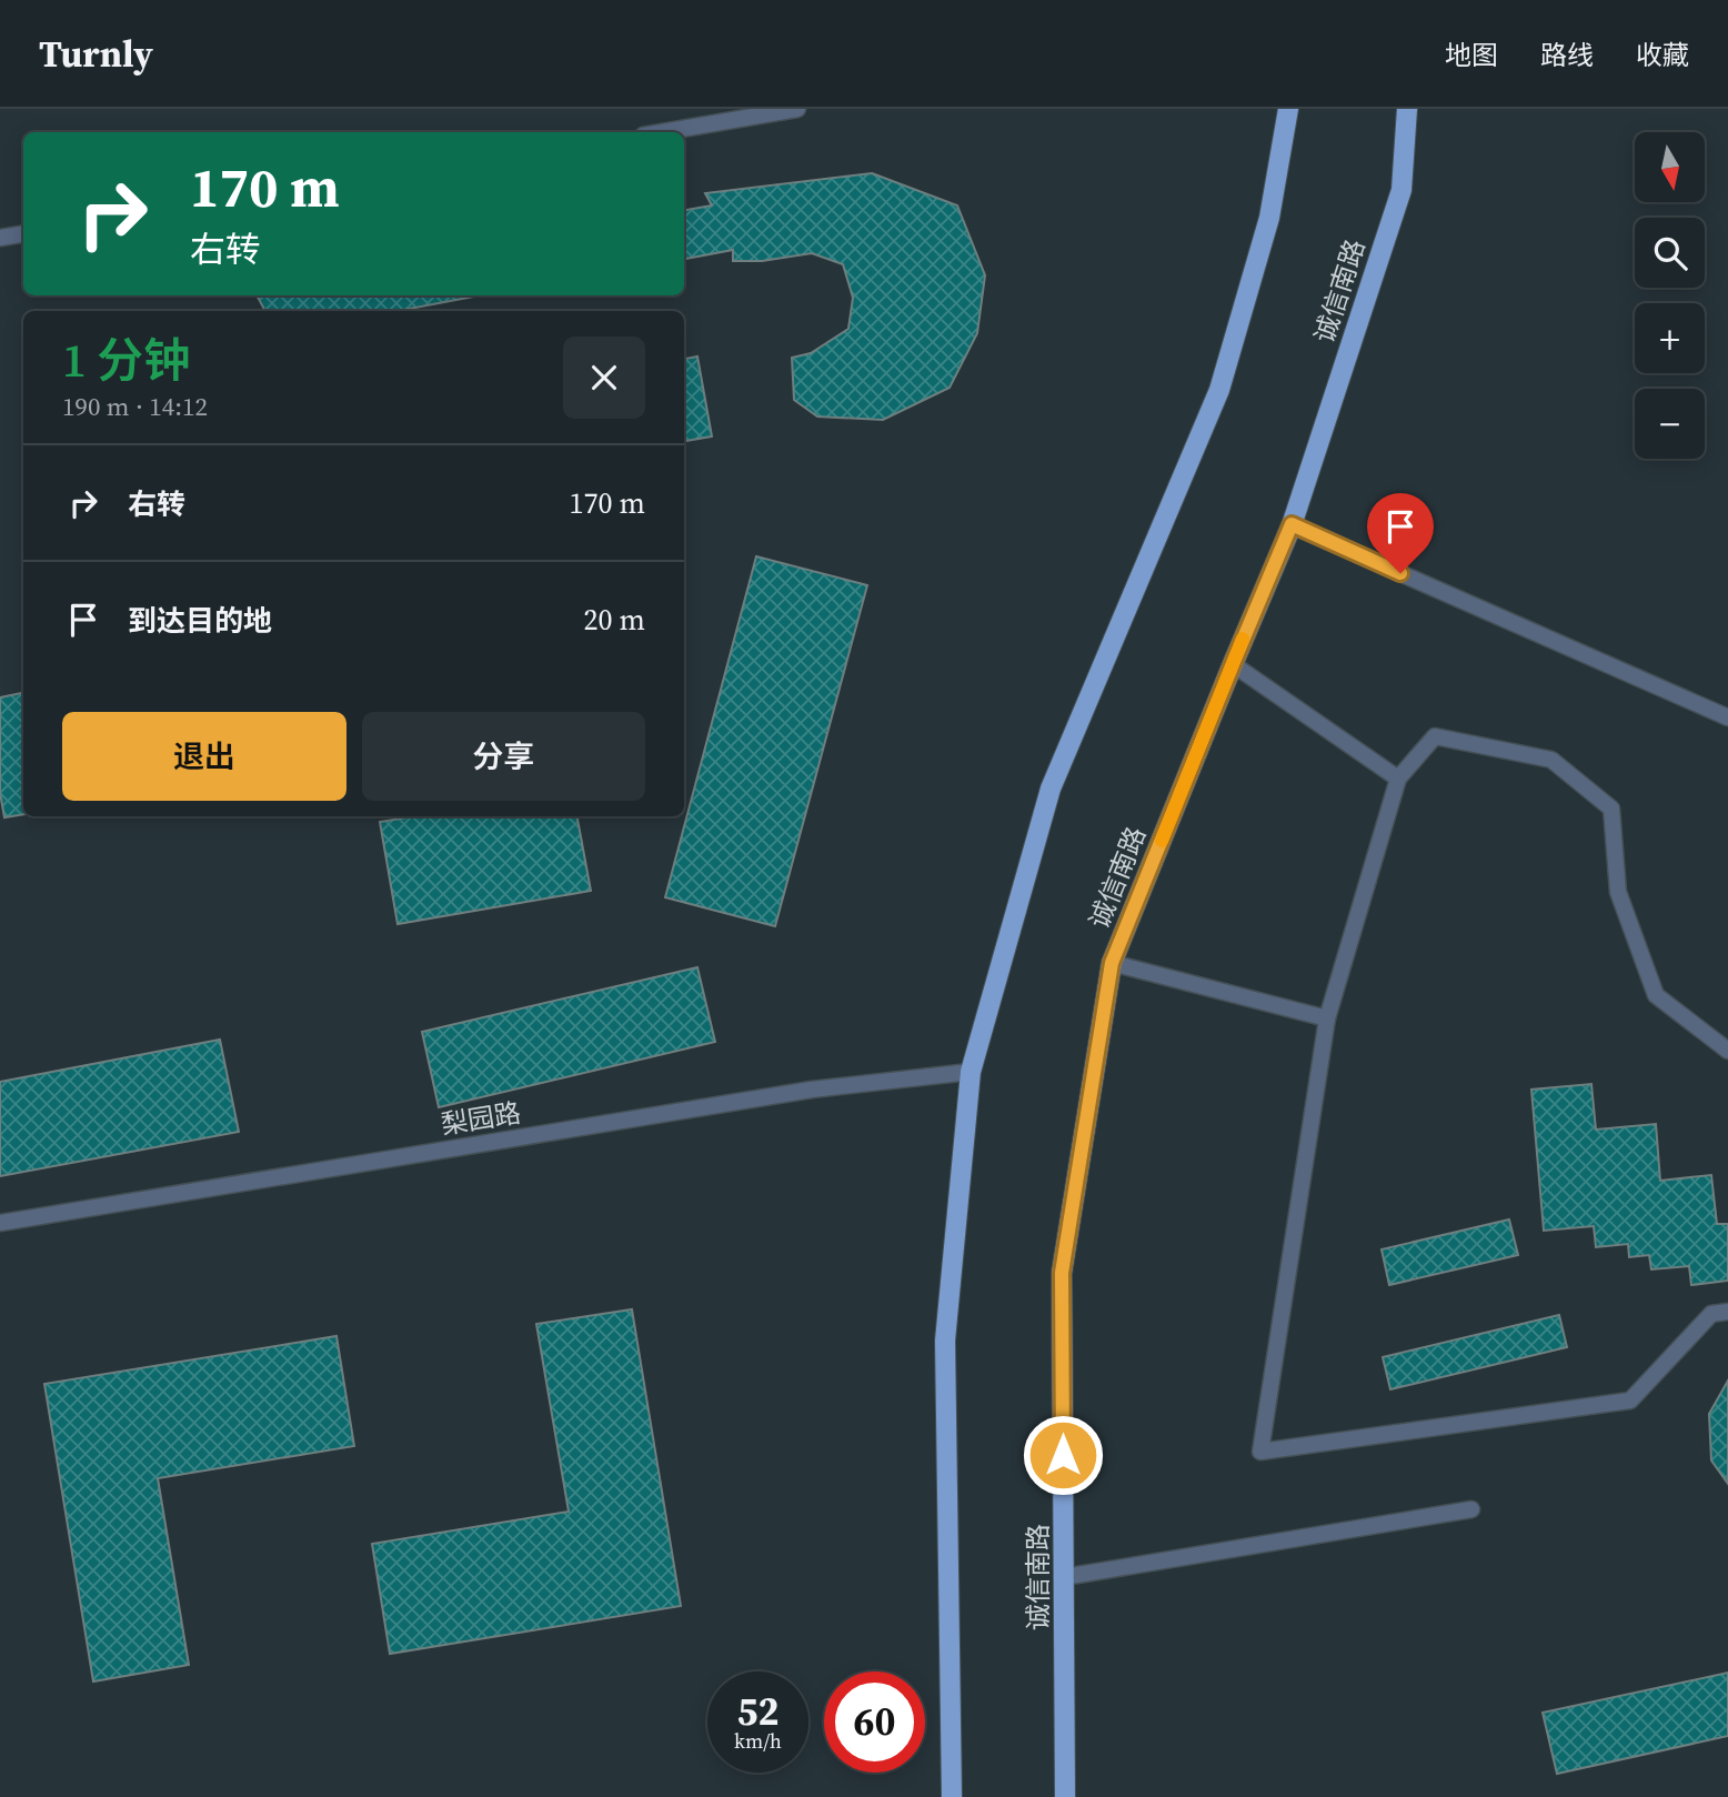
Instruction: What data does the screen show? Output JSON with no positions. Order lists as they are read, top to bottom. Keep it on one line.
{"streets":{"main road":["诚信南路"],"street":["梨园路"]},"north":"bottom","page":{"header":"Turnly","nav":["地图","路线","收藏"],"map_buttons":["+","−"],"turn":["170 m","右转"],"heading":["1 分钟","190 m · 14:12"],"list":[{"name":"右转","value":"170 m"},{"name":"到达目的地","value":"20 m"}],"buttons":["退出","分享"],"speed":"52 km/h","limit":"60"}}
